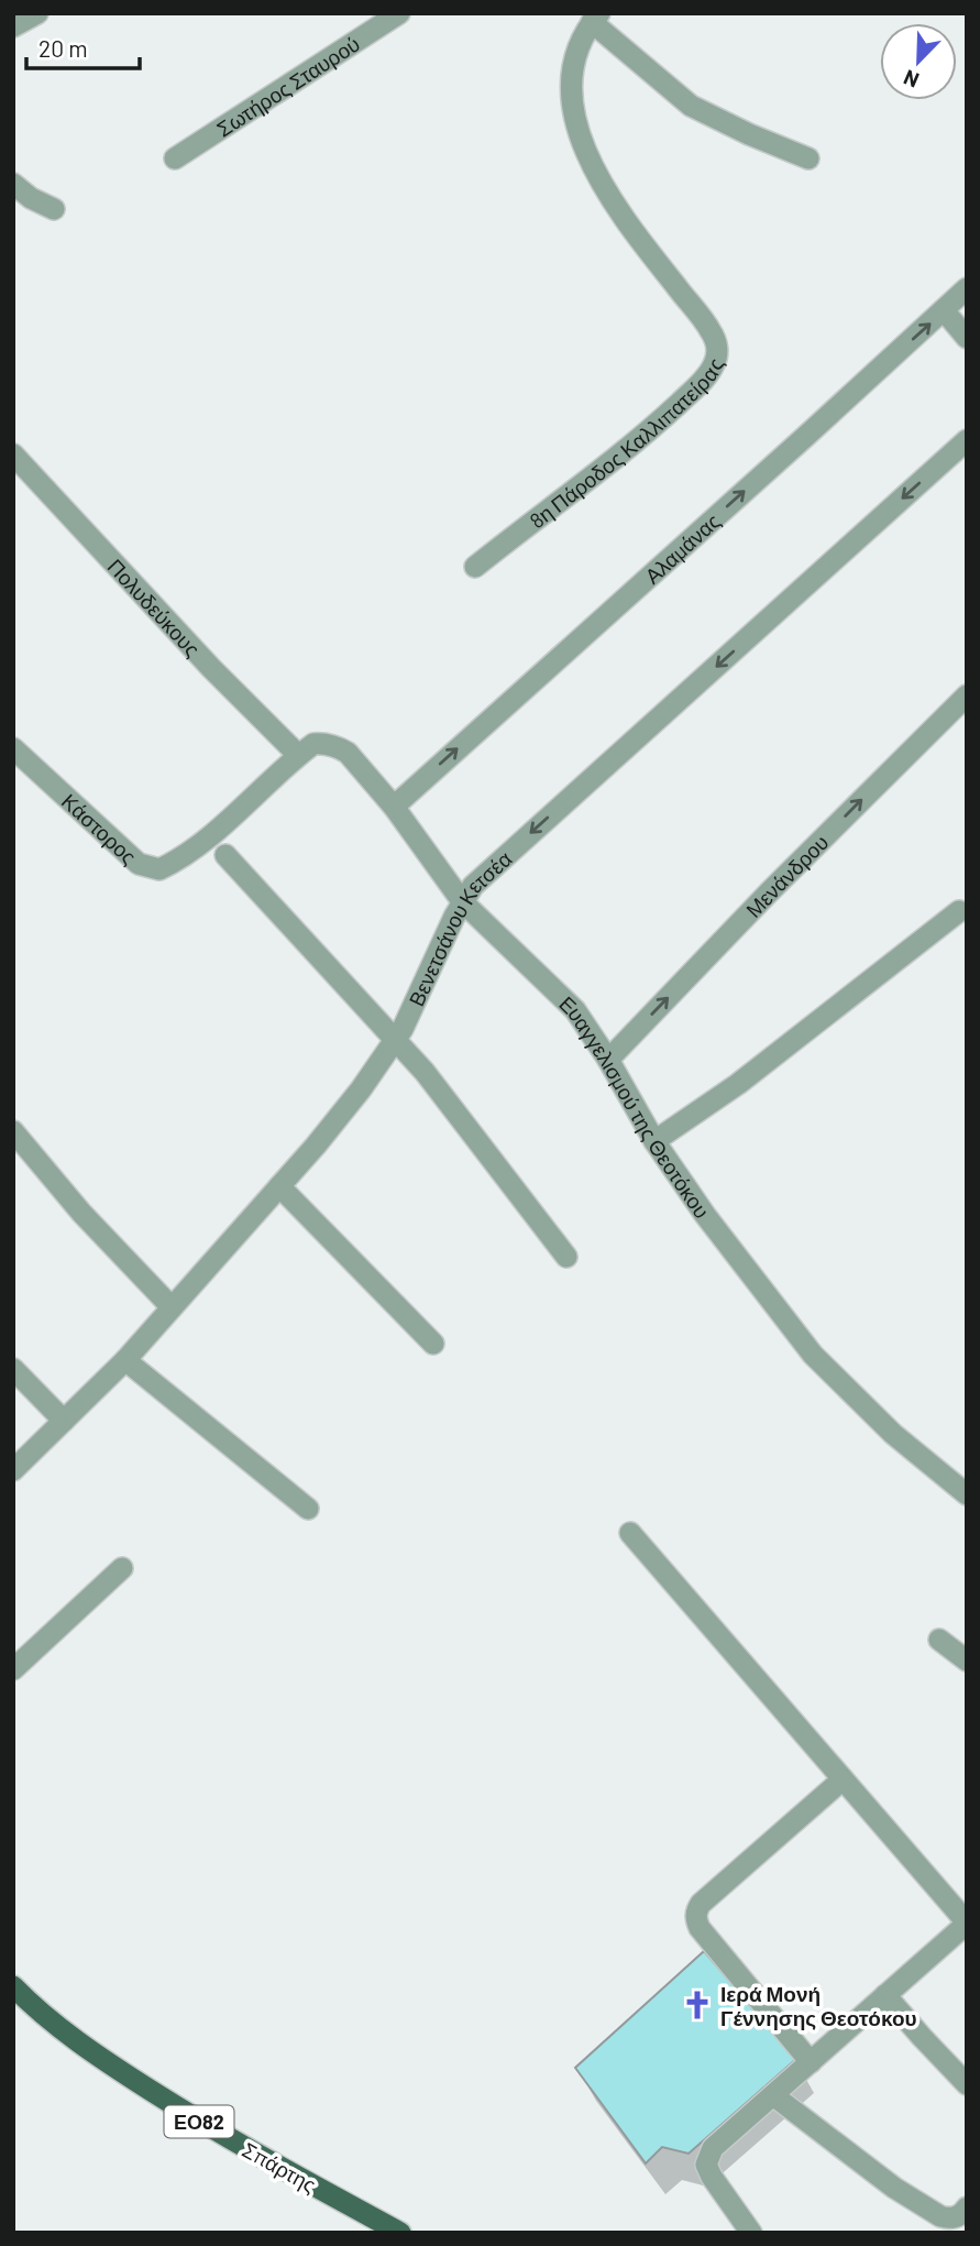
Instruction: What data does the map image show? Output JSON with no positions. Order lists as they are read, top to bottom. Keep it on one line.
{"streets":{"main road":["ΕΟ82","Σπάρτης"],"street":["Σωτήρος Σταυρού","8η Πάροδος Καλλιπατείρας","Αλαμάνας","Πολυδεύκους","Κάστορος","Μενάνδρου","Βενετσάνου Κετσέα","Ευαγγελισμού της Θεοτόκου"]},"crossings":[["Αλαμάνας","Ευαγγελισμού της Θεοτόκου"],["Πολυδεύκους","Κάστορος"],["Πολυδεύκους","Ευαγγελισμού της Θεοτόκου"],["Κάστορος","Ευαγγελισμού της Θεοτόκου"],["Μενάνδρου","Ευαγγελισμού της Θεοτόκου"],["Βενετσάνου Κετσέα","Ευαγγελισμού της Θεοτόκου"]],"one_way":["Αλαμάνας","Βενετσάνου Κετσέα"],"places":{"church":["Ιερά Μονή Γέννησης Θεοτόκου"]},"scale_bar":"20 m","north":"bottom left"}
